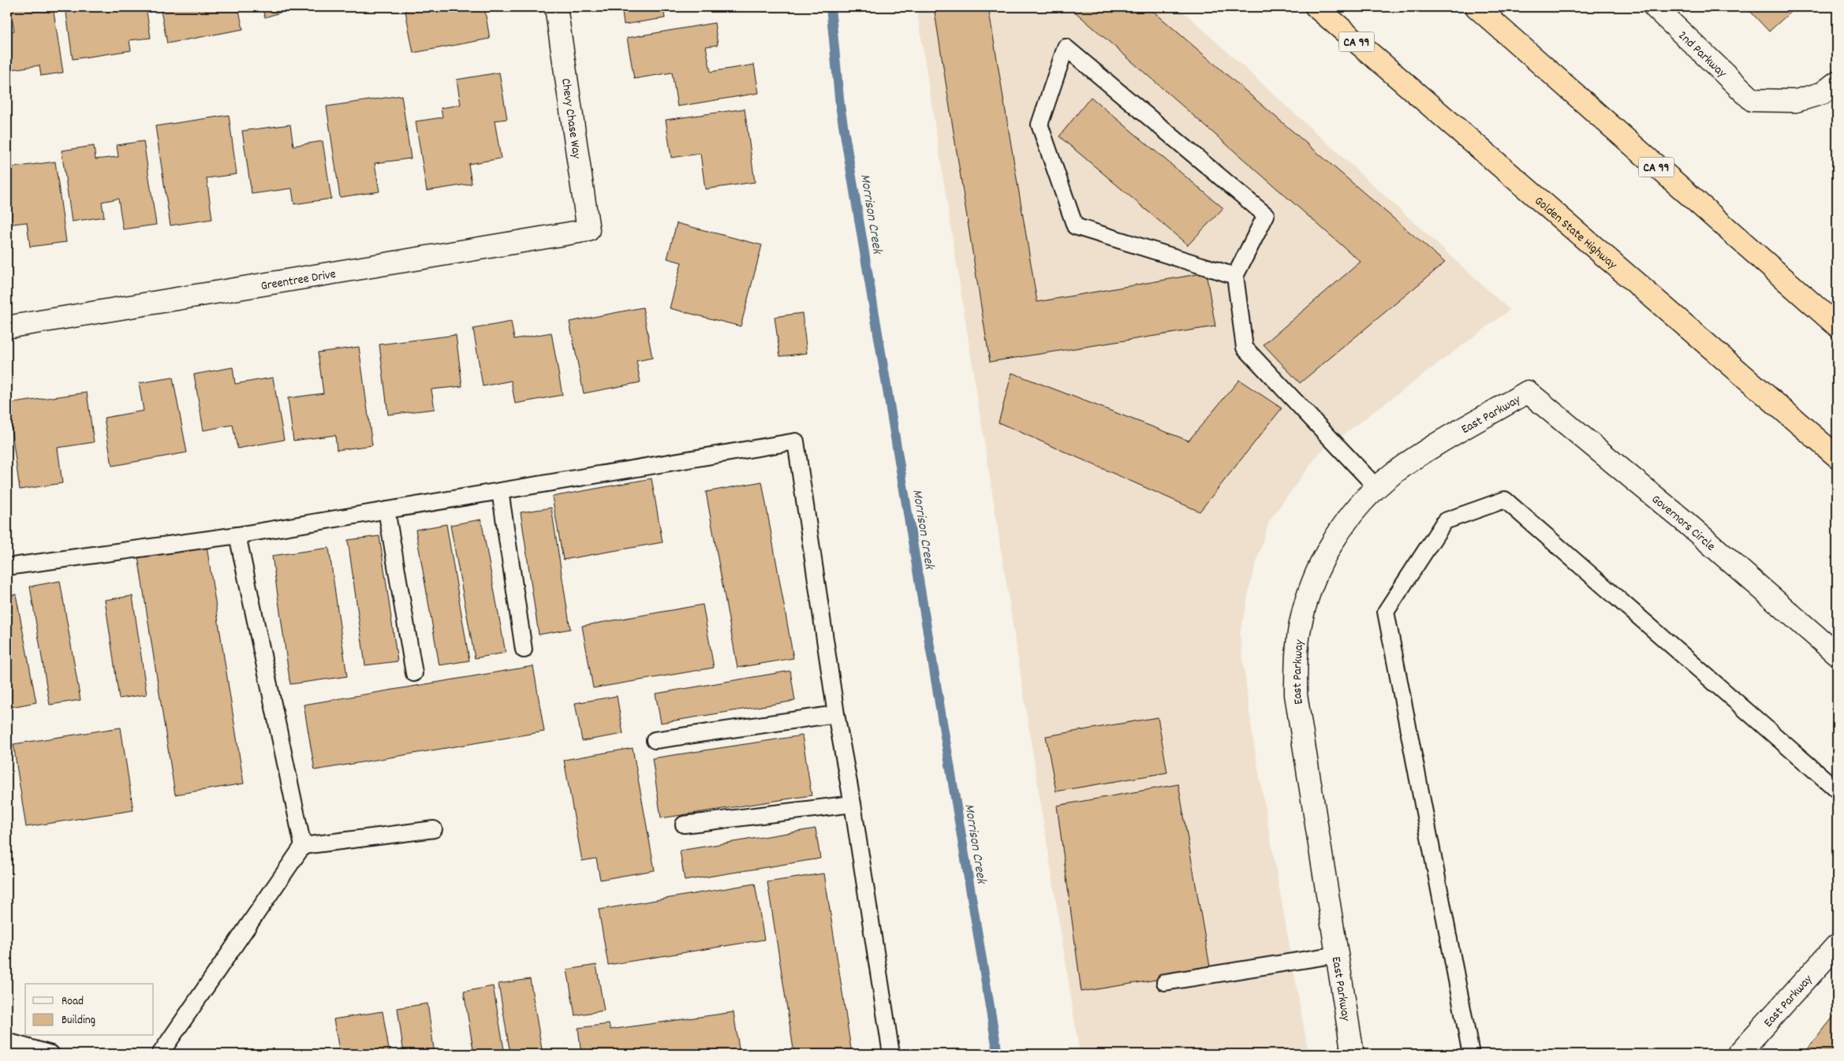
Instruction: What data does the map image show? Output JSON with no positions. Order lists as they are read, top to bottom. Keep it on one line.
{"streets":{"highway":["CA 99","Golden State Highway"],"street":["2nd Parkway","Chevy Chase Way","Greentree Drive","East Parkway","Governors Circle"]},"crossings":[["Chevy Chase Way","Greentree Drive"],["East Parkway","Governors Circle"]],"water":["Morrison Creek"],"legend":["Road","Building"]}
